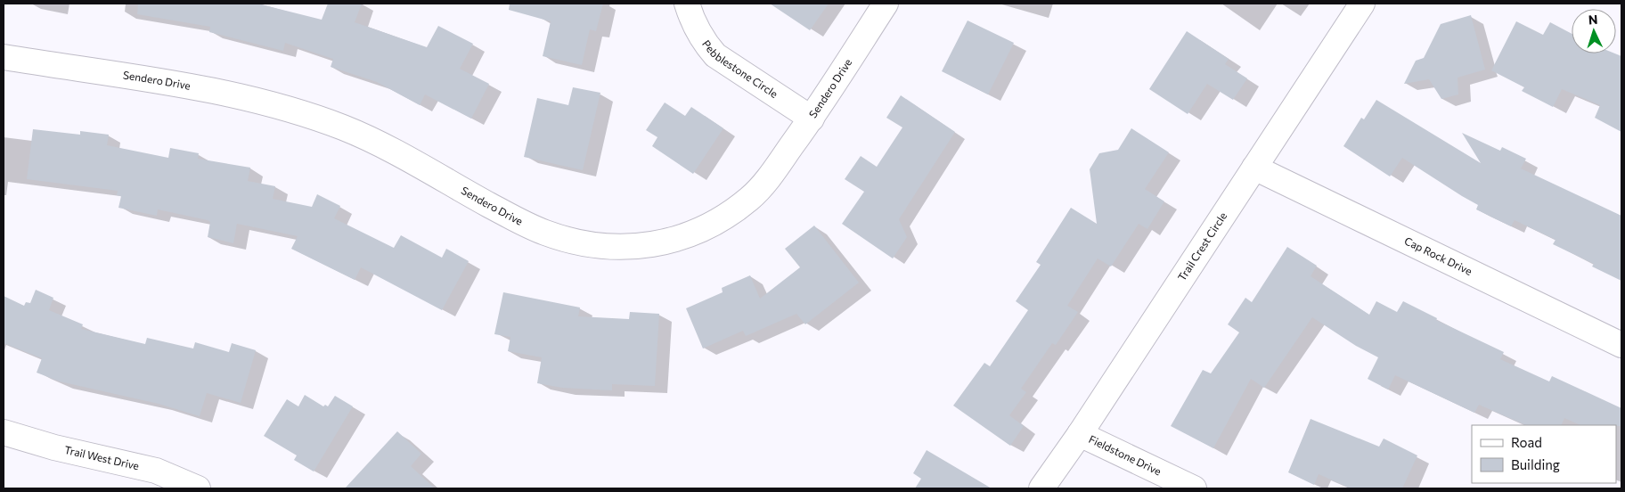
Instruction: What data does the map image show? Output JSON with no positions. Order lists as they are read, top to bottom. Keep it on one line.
{"streets":{"street":["Pebblestone Circle","Sendero Drive","Trail Crest Circle","Cap Rock Drive","Fieldstone Drive","Trail West Drive"]},"crossings":[["Pebblestone Circle","Sendero Drive"],["Trail Crest Circle","Cap Rock Drive"],["Trail Crest Circle","Fieldstone Drive"]],"legend":["Road","Building"],"north":"top"}
